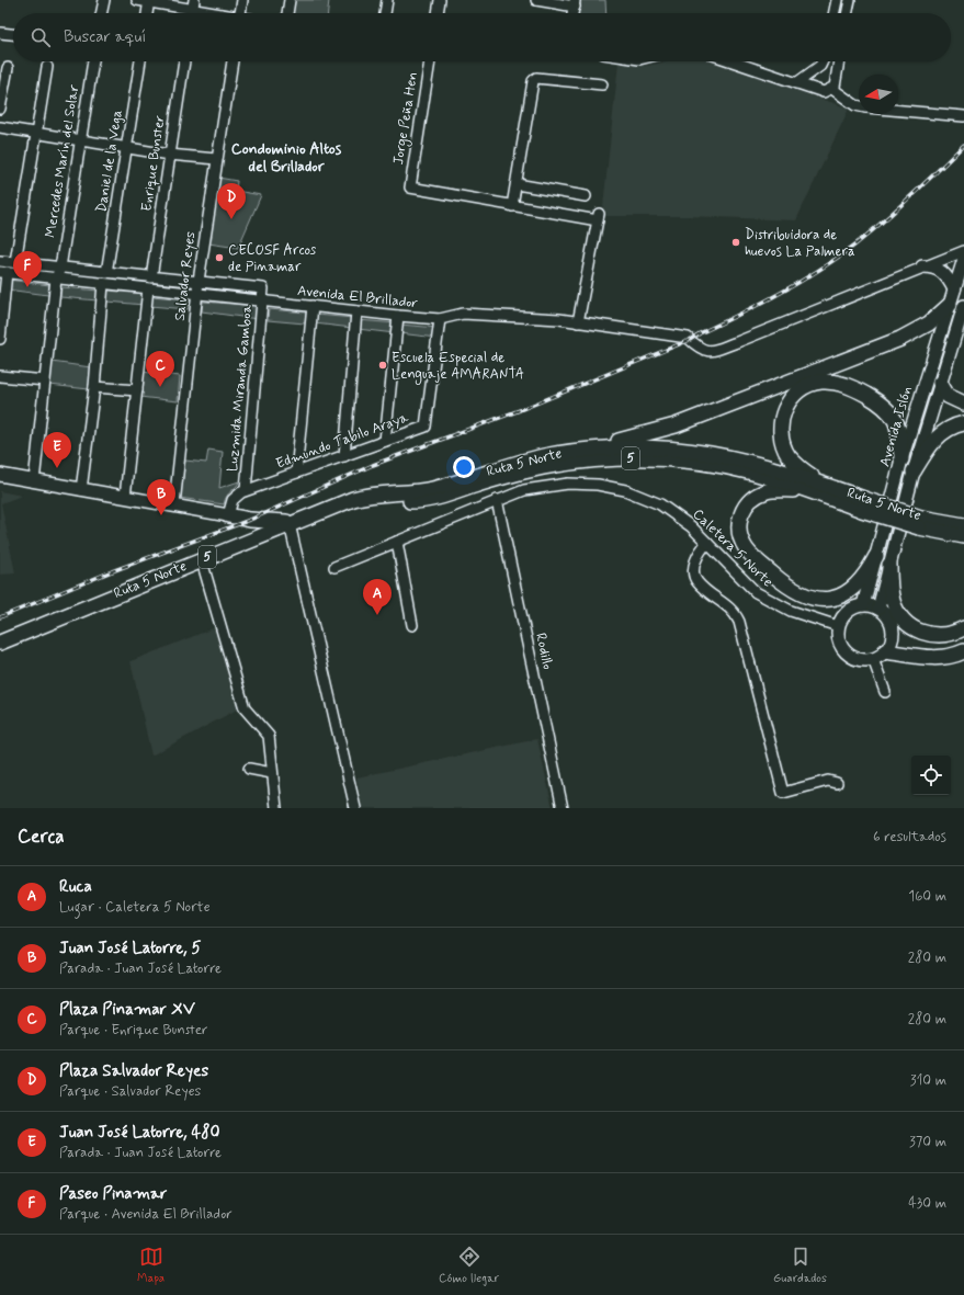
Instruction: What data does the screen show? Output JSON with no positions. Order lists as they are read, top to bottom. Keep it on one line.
{"streets":{"highway":["5","Ruta 5 Norte"],"main road":["Avenida Islón"],"street":["Jorge Peña Hen","Mercedes Marín del Solar","Daniel de la Vega","Enrique Bunster","Salvador Reyes","Avenida El Brillador","Luzmida Miranda Gamboa","Edmundo Tabilo Araya","Caletera 5 Norte","Rodillo"]},"crossings":[["Mercedes Marín del Solar","Avenida El Brillador"],["Salvador Reyes","Avenida El Brillador"],["Salvador Reyes","Luzmida Miranda Gamboa"],["Avenida El Brillador","Luzmida Miranda Gamboa"],["Avenida El Brillador","Edmundo Tabilo Araya"],["Luzmida Miranda Gamboa","Edmundo Tabilo Araya"],["Avenida Islón","Caletera 5 Norte"],["Caletera 5 Norte","Rodillo"]],"districts":["Condominio Altos del Brillador"],"places":["Distribuidora de huevos La Palmera","CECOSF Arcos de Pinamar","Escuela Especial de Lenguaje AMARANTA"],"north":"left","page":{"search":"Buscar aquí","pins":["D","F","C","E","B","A"],"heading":["Cerca","6 resultados"],"list":[{"mark":"A","name":"Ruca","note":"Lugar · Caletera 5 Norte","value":"160 m"},{"mark":"B","name":"Juan José Latorre, 5","note":"Parada · Juan José Latorre","value":"280 m"},{"mark":"C","name":"Plaza Pinamar XV","note":"Parque · Enrique Bunster","value":"280 m"},{"mark":"D","name":"Plaza Salvador Reyes","note":"Parque · Salvador Reyes","value":"310 m"},{"mark":"E","name":"Juan José Latorre, 480","note":"Parada · Juan José Latorre","value":"370 m"},{"mark":"F","name":"Paseo Pinamar","note":"Parque · Avenida El Brillador","value":"430 m"}],"nav":["Mapa","Cómo llegar","Guardados"]}}
